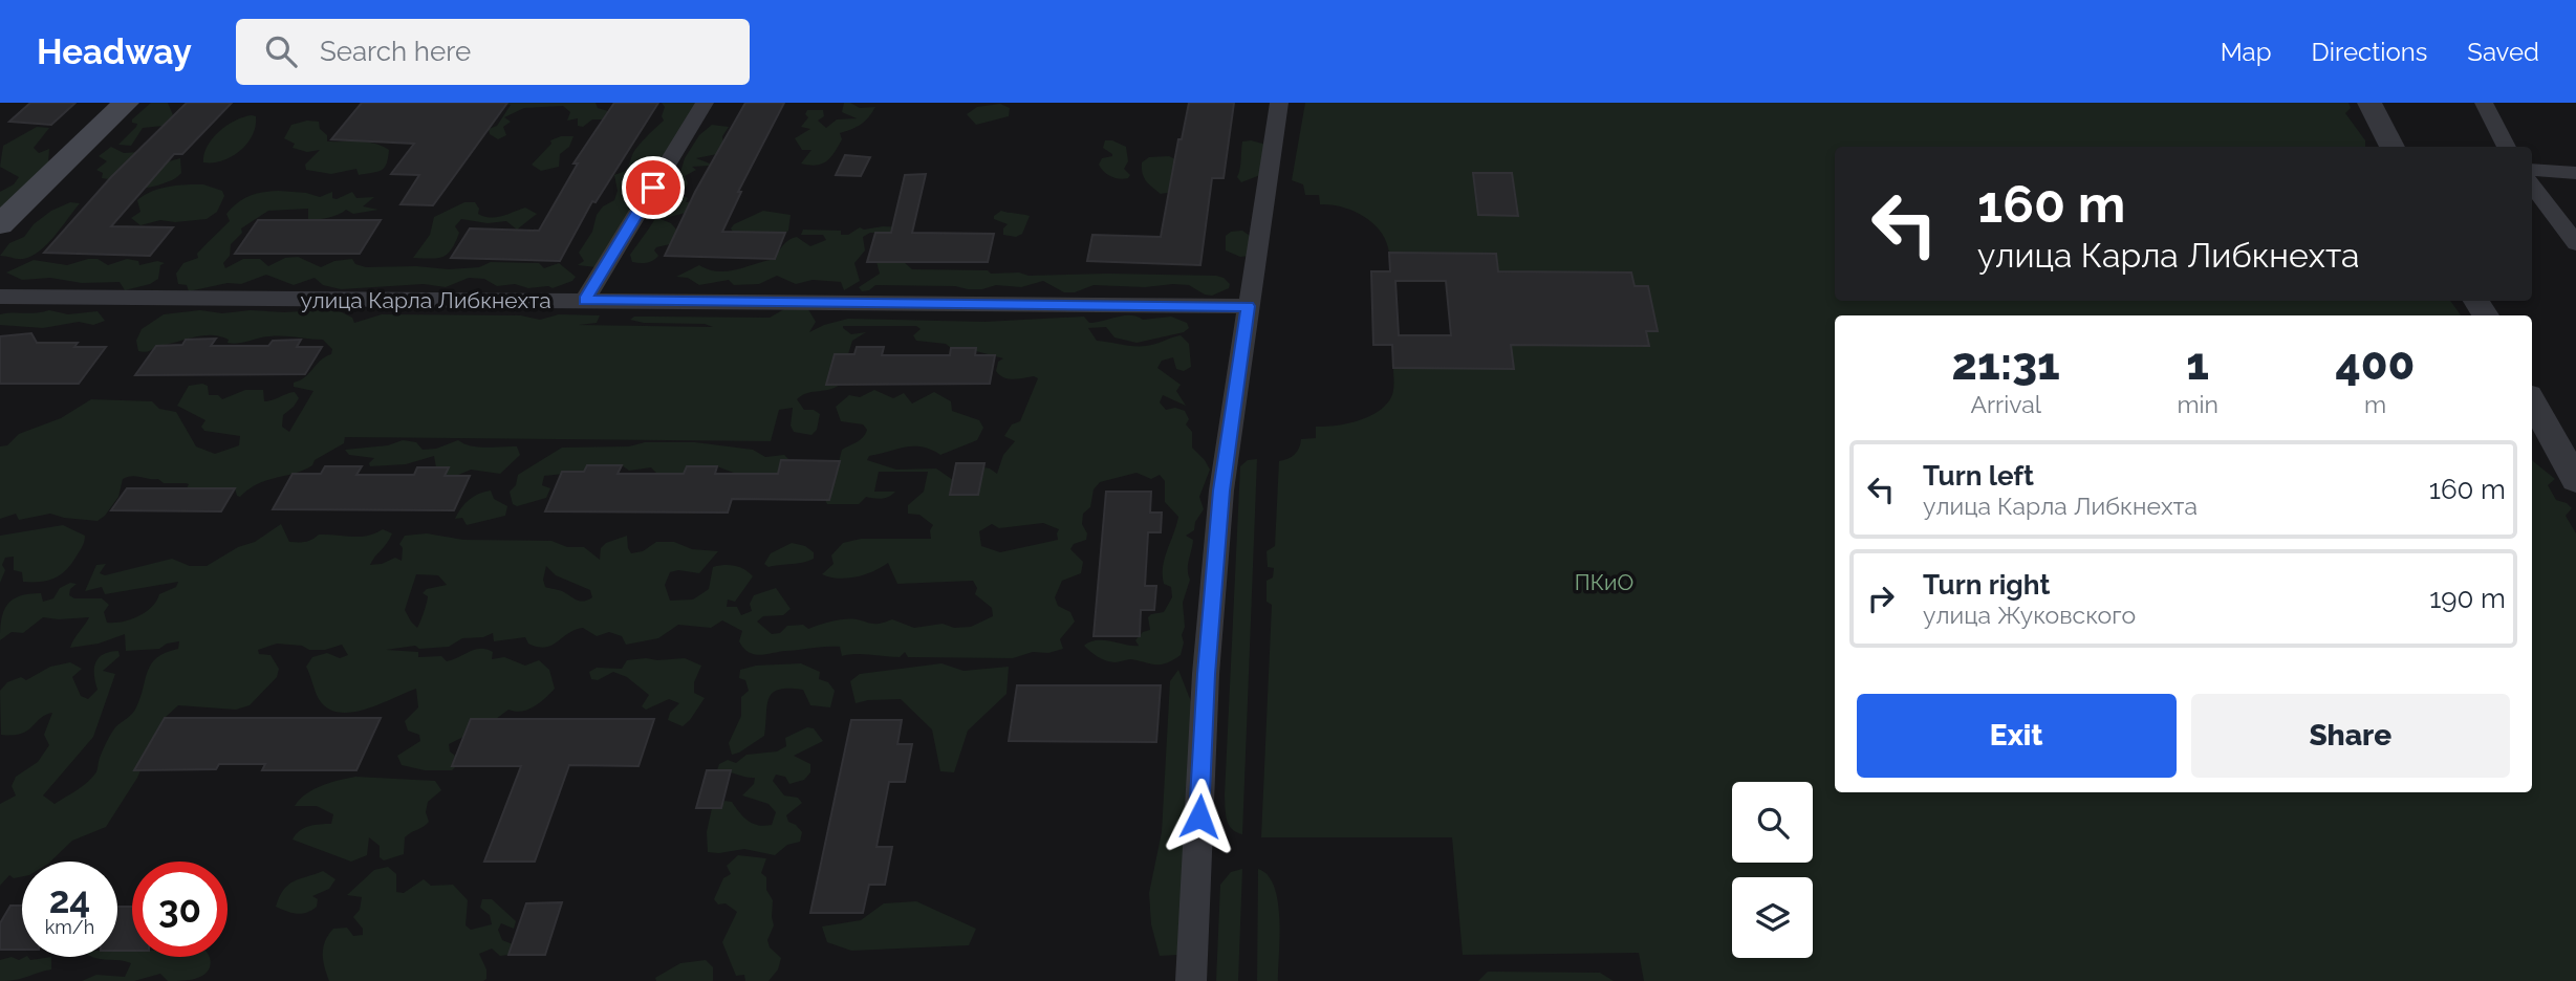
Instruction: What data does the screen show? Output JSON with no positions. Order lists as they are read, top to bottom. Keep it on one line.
{"streets":{"street":["улица Карла Либкнехта"]},"parks":["ПКиО"],"page":{"header":"Headway","search":"Search here","nav":["Map","Directions","Saved"],"turn":["160 m","улица Карла Либкнехта"],"eta":["21:31","Arrival","1","min","400","m"],"list":[{"name":"Turn left","note":"улица Карла Либкнехта","value":"160 m"},{"name":"Turn right","note":"улица Жуковского","value":"190 m"}],"buttons":["Exit","Share"],"speed":"24 km/h","limit":"30"}}
